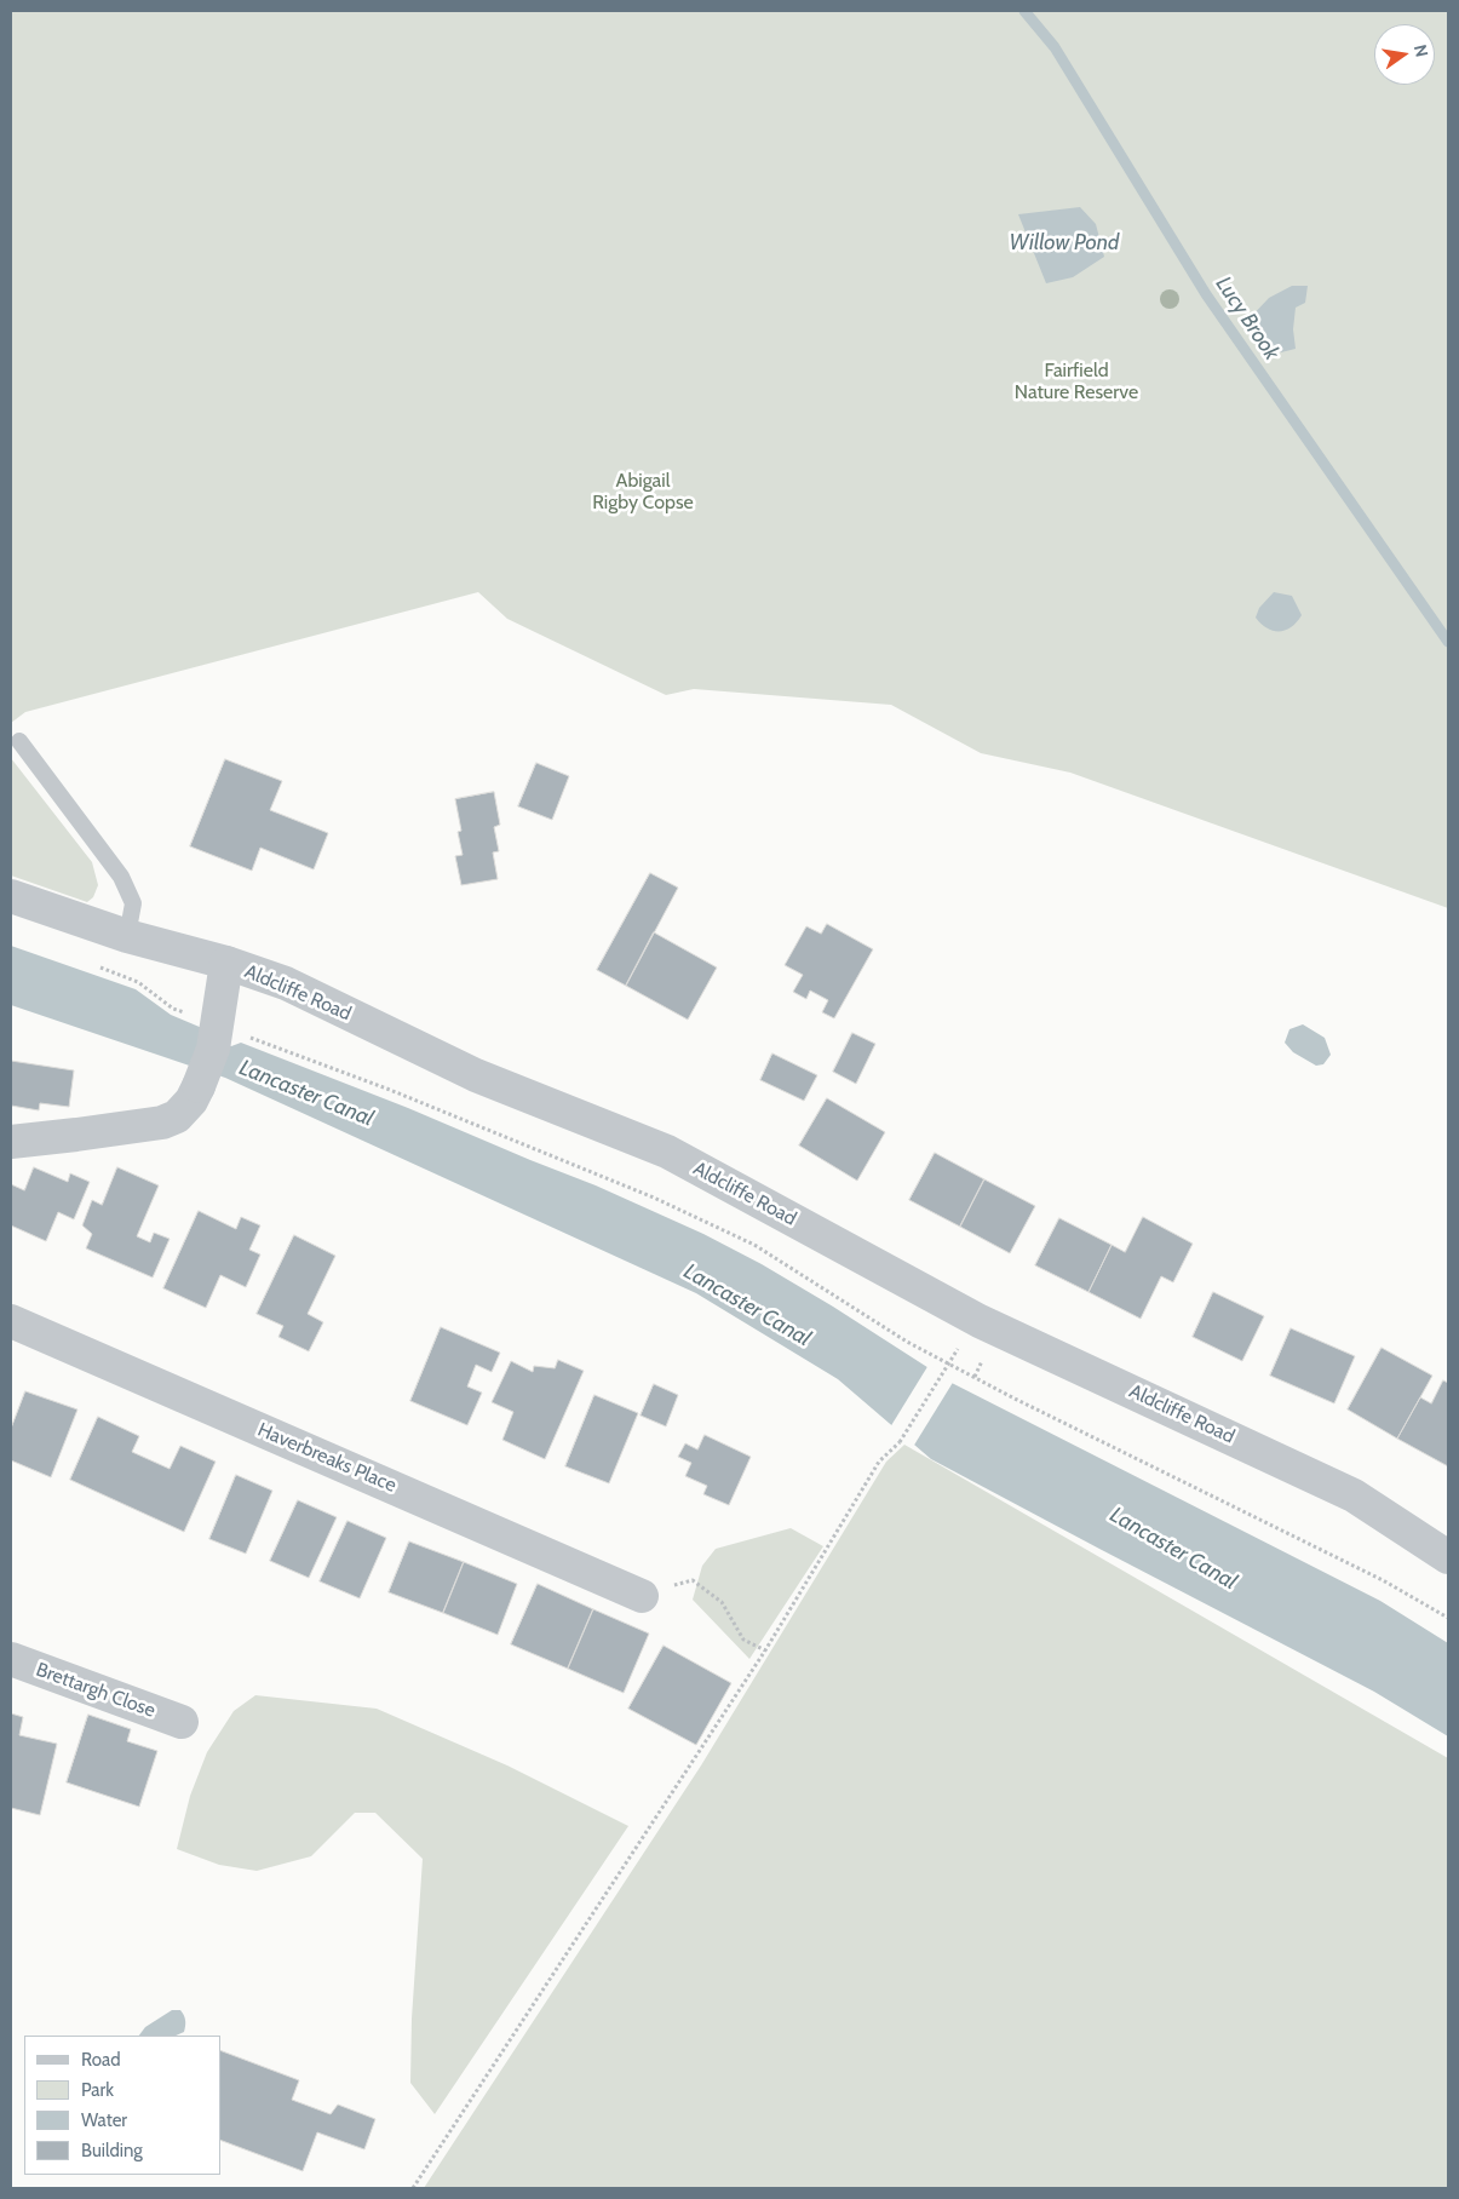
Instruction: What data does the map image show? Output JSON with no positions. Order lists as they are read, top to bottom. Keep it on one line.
{"streets":{"street":["Aldcliffe Road","Haverbreaks Place","Brettargh Close"]},"water":["Willow Pond","Lucy Brook","Lancaster Canal"],"parks":["Fairfield Nature Reserve","Abigail Rigby Copse"],"legend":["Road","Park","Water","Building"],"north":"right"}
